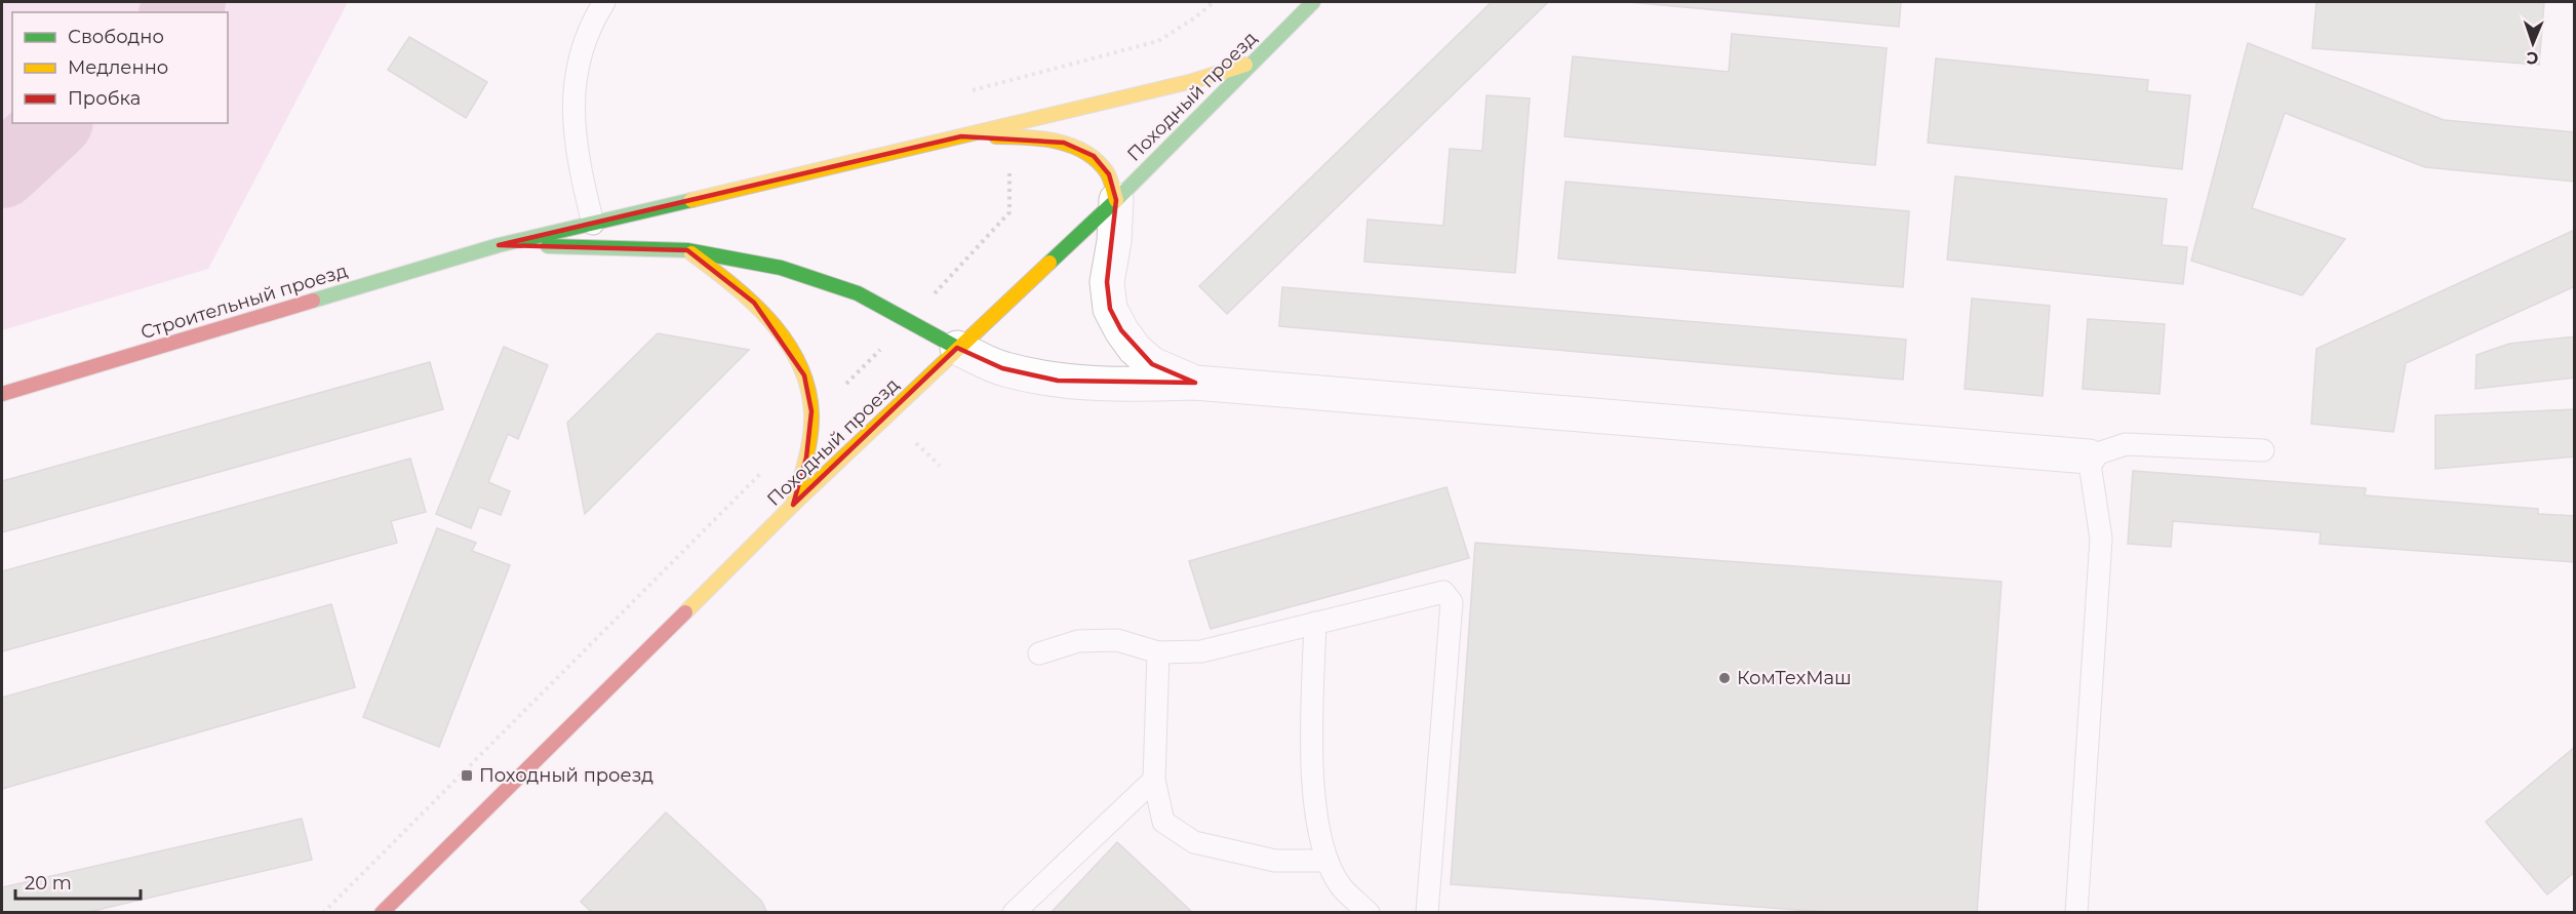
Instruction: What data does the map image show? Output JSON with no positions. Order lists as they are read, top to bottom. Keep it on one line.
{"streets":{"street":["Походный проезд","Строительный проезд"]},"places":{"other":["КомТехМаш"],"transit":["Походный проезд"]},"legend":["Свободно","Медленно","Пробка"],"scale_bar":"20 m","north":"bottom"}
